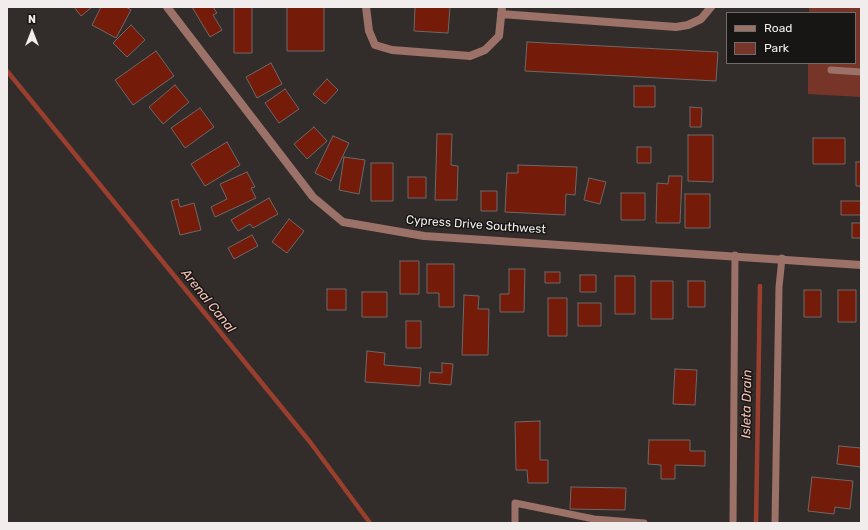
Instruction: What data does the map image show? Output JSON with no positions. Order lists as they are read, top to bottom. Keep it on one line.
{"streets":{"street":["Cypress Drive Southwest"]},"water":["Arenal Canal","Isleta Drain"],"legend":["Road","Park"],"north":"top"}
